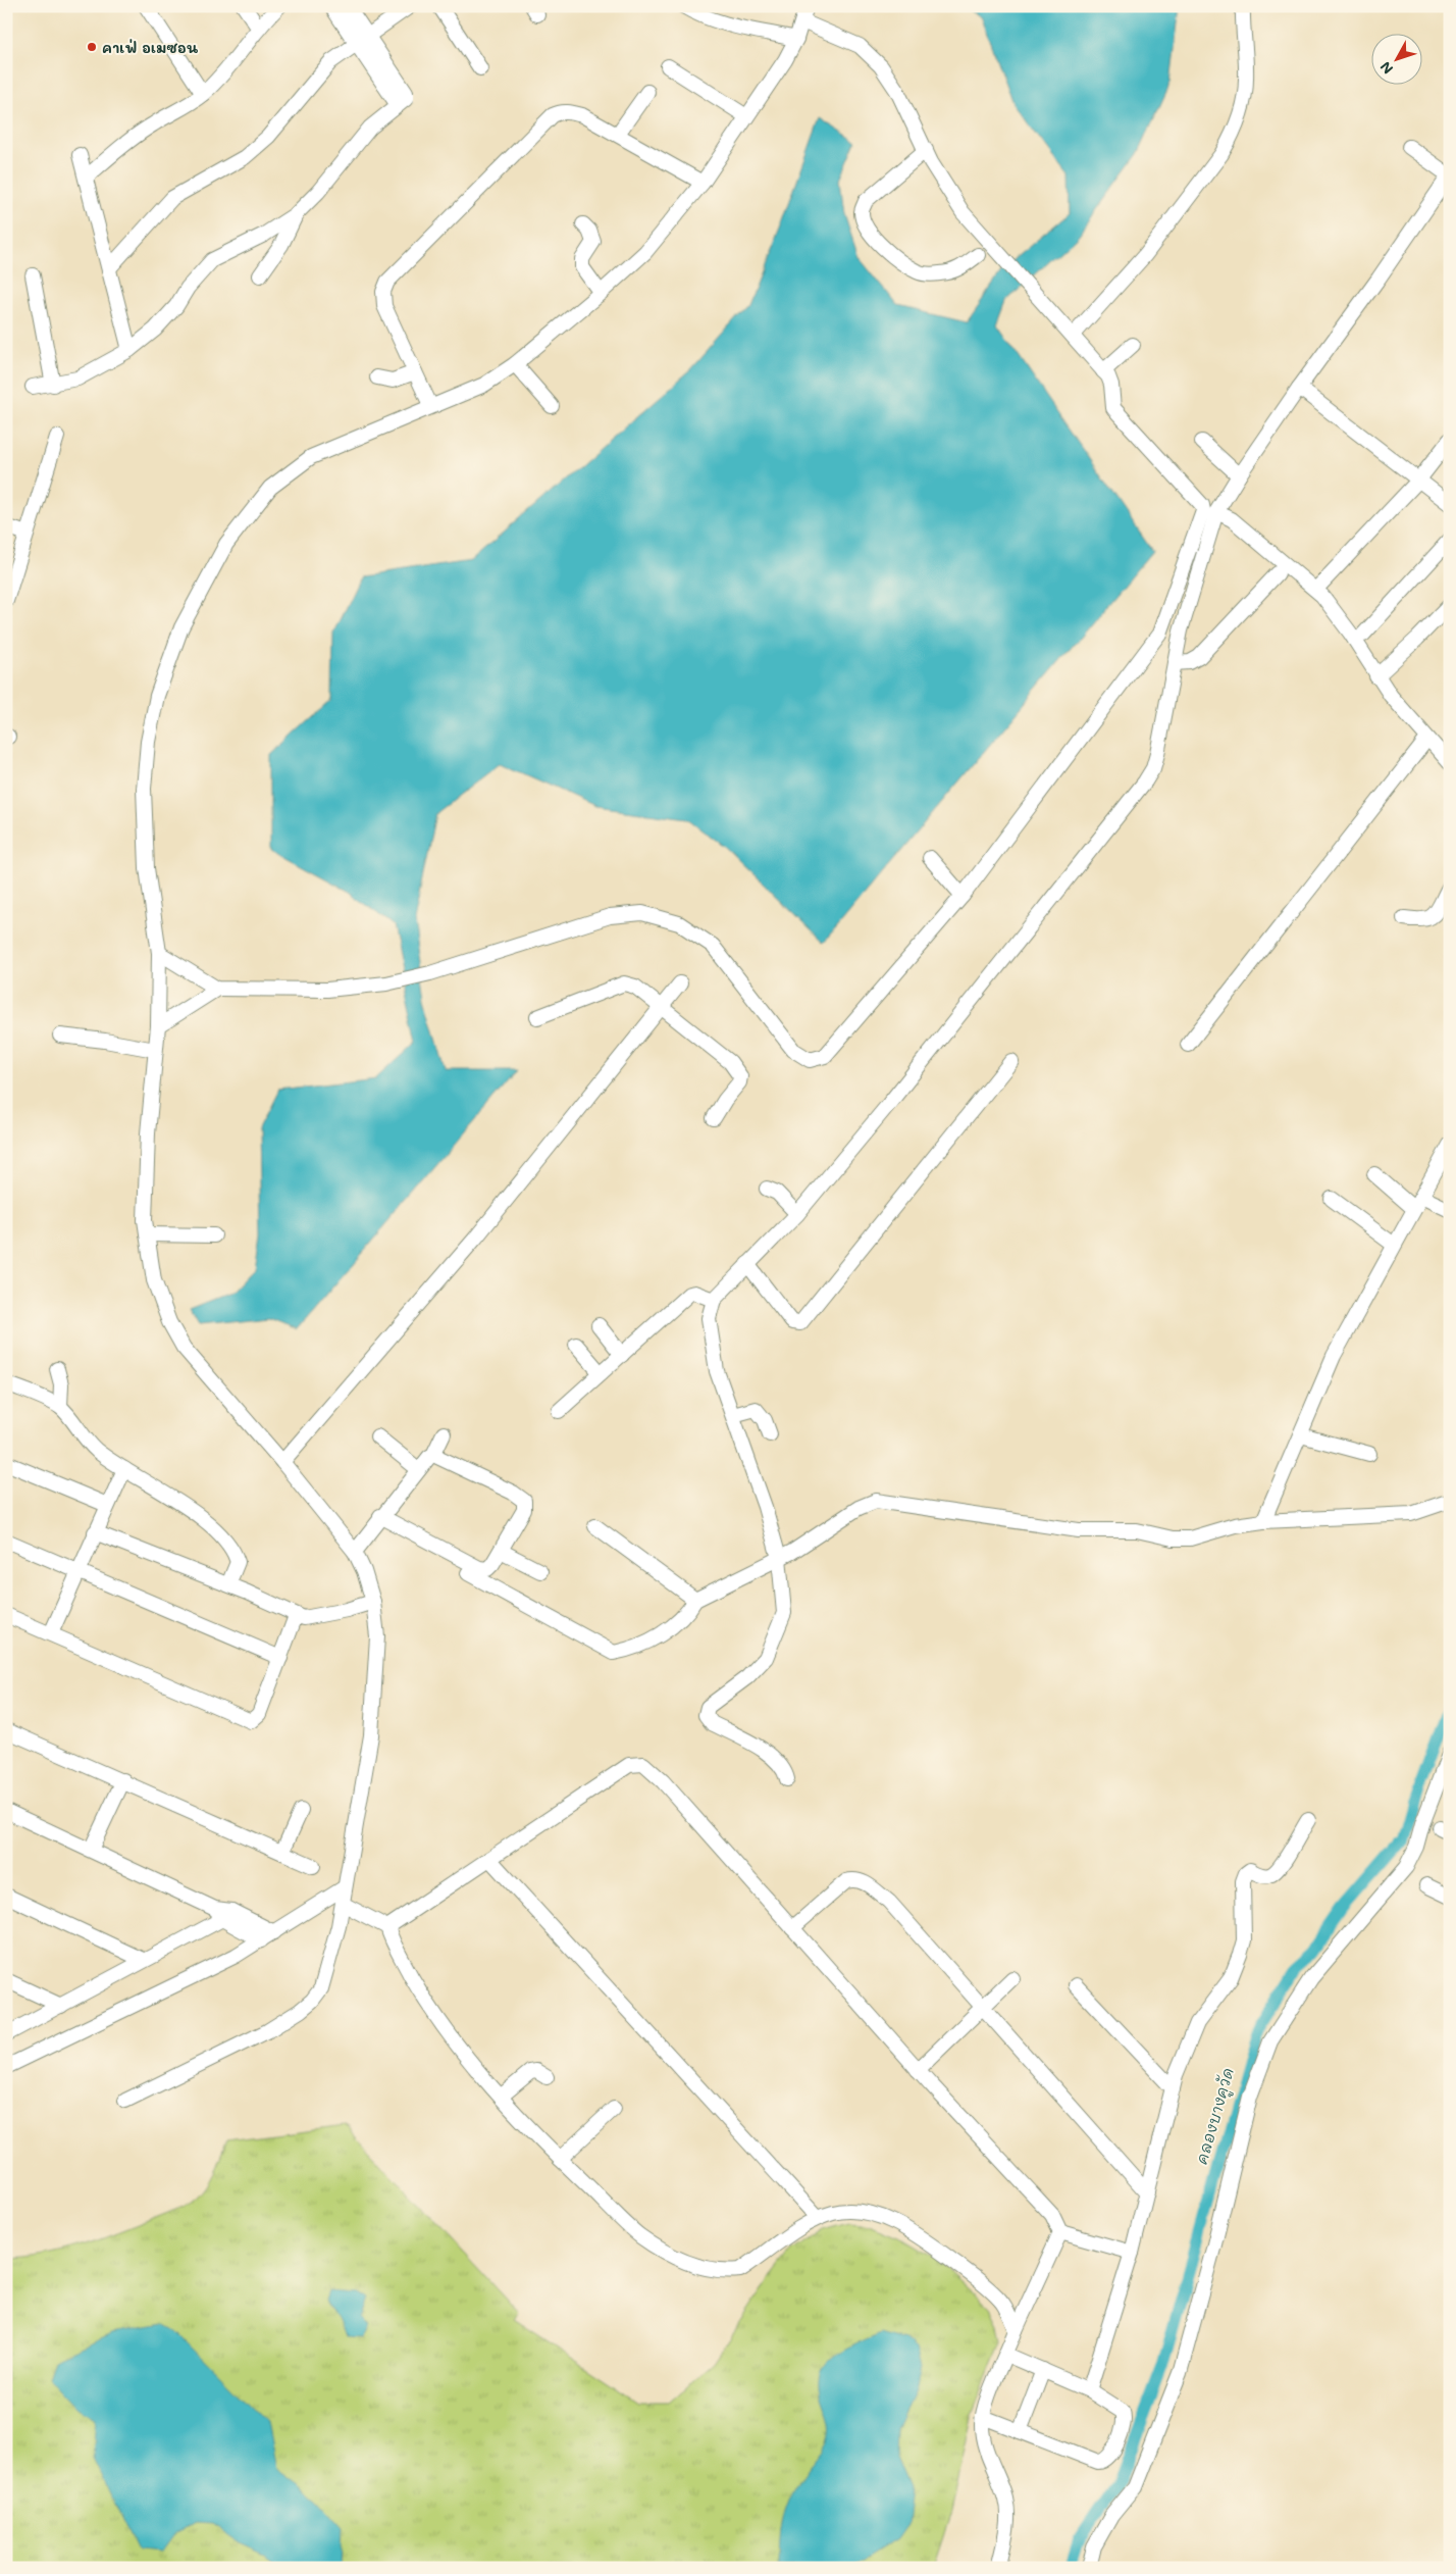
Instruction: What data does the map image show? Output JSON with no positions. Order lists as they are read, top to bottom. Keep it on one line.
{"water":["คลองบางคูวัด"],"places":["คาเฟ่ อเมซอน"],"north":"bottom left"}
